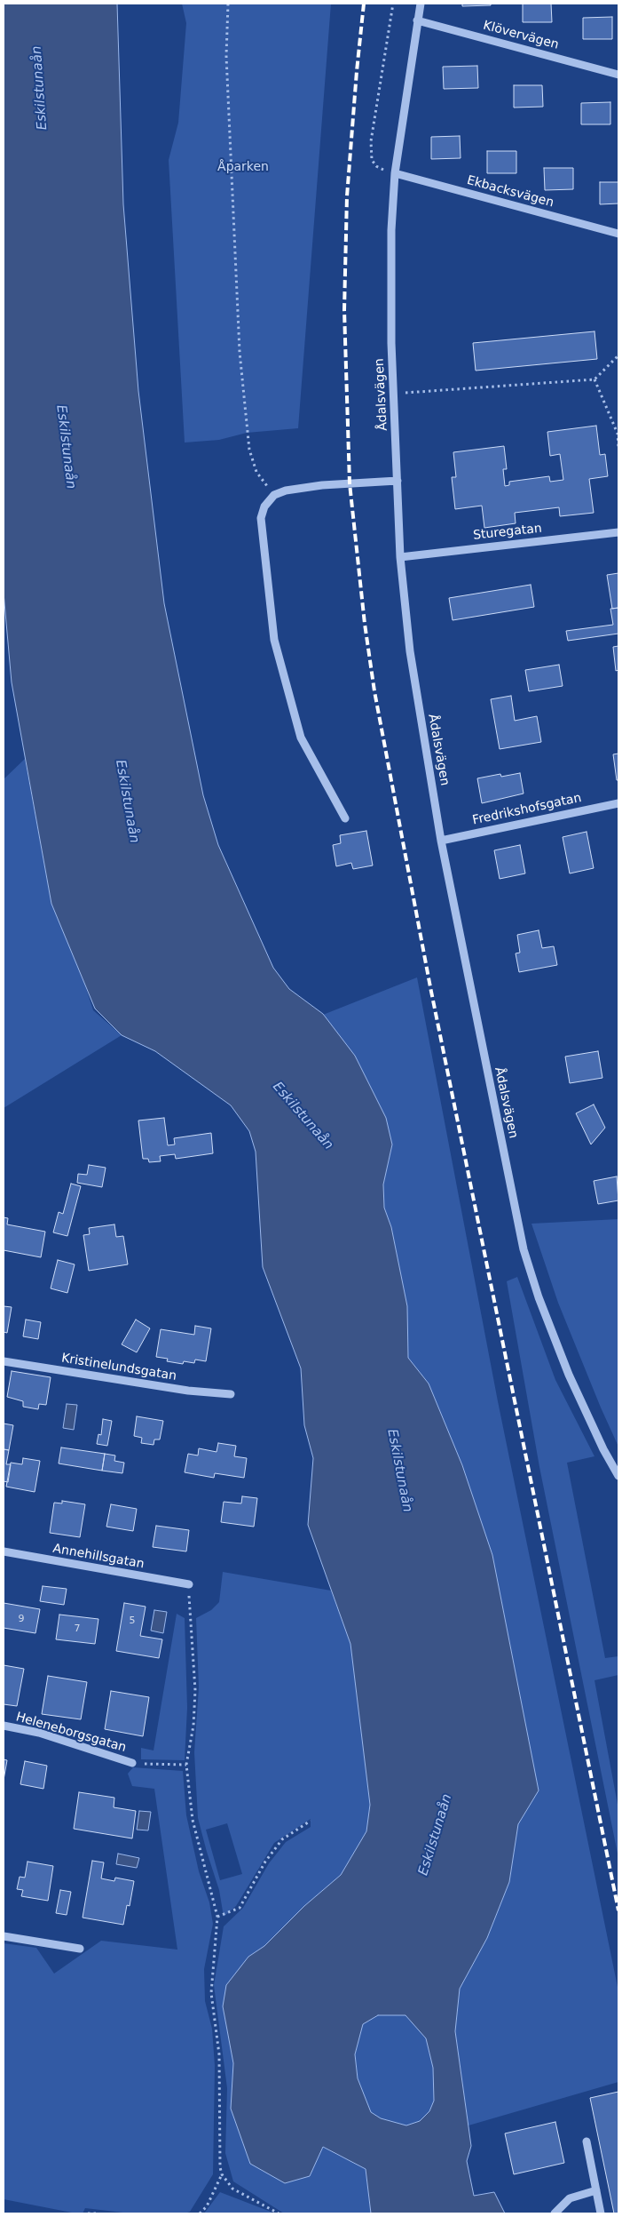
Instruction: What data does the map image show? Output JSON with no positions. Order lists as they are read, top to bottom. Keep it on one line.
{"streets":{"street":["Klövervägen","Ekbacksvägen","Ådalsvägen","Sturegatan","Fredrikshofsgatan","Kristinelundsgatan","Annehillsgatan","Heleneborgsgatan"]},"crossings":[["Klövervägen","Ådalsvägen"],["Ekbacksvägen","Ådalsvägen"],["Ådalsvägen","Sturegatan"],["Ådalsvägen","Fredrikshofsgatan"]],"water":["Eskilstunaån"],"parks":["Åparken"],"house_numbers":["9","5","7"]}
